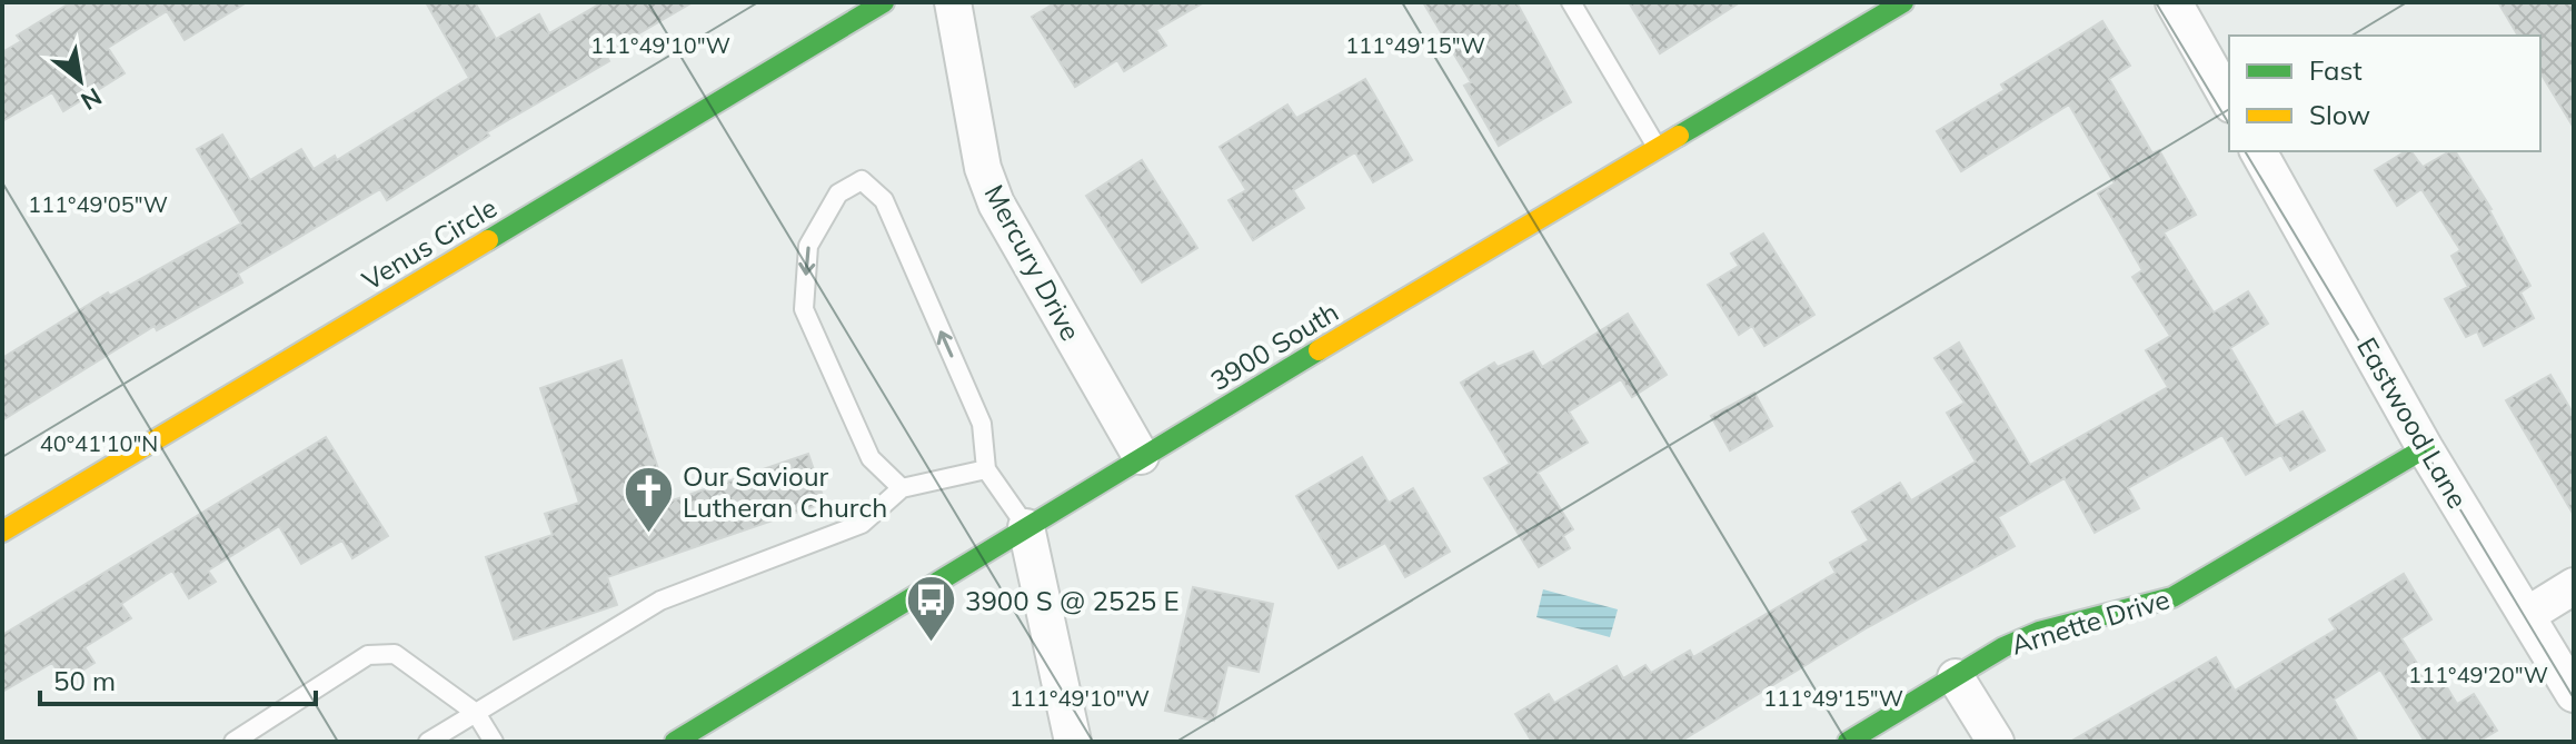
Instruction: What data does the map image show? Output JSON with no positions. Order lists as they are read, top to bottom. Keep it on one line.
{"streets":{"street":["Venus Circle","Mercury Drive","3900 South","Eastwood Lane","Arnette Drive"]},"crossings":[["Mercury Drive","3900 South"],["Eastwood Lane","Arnette Drive"]],"places":{"church":["Our Saviour Lutheran Church"],"bus stop":["3900 S @ 2525 E"]},"legend":["Fast","Slow"],"scale_bar":"50 m","north":"bottom right","coordinates":["111°49'10\"W","111°49'15\"W","111°49'05\"W","40°41'10\"N","111°49'20\"W"]}
